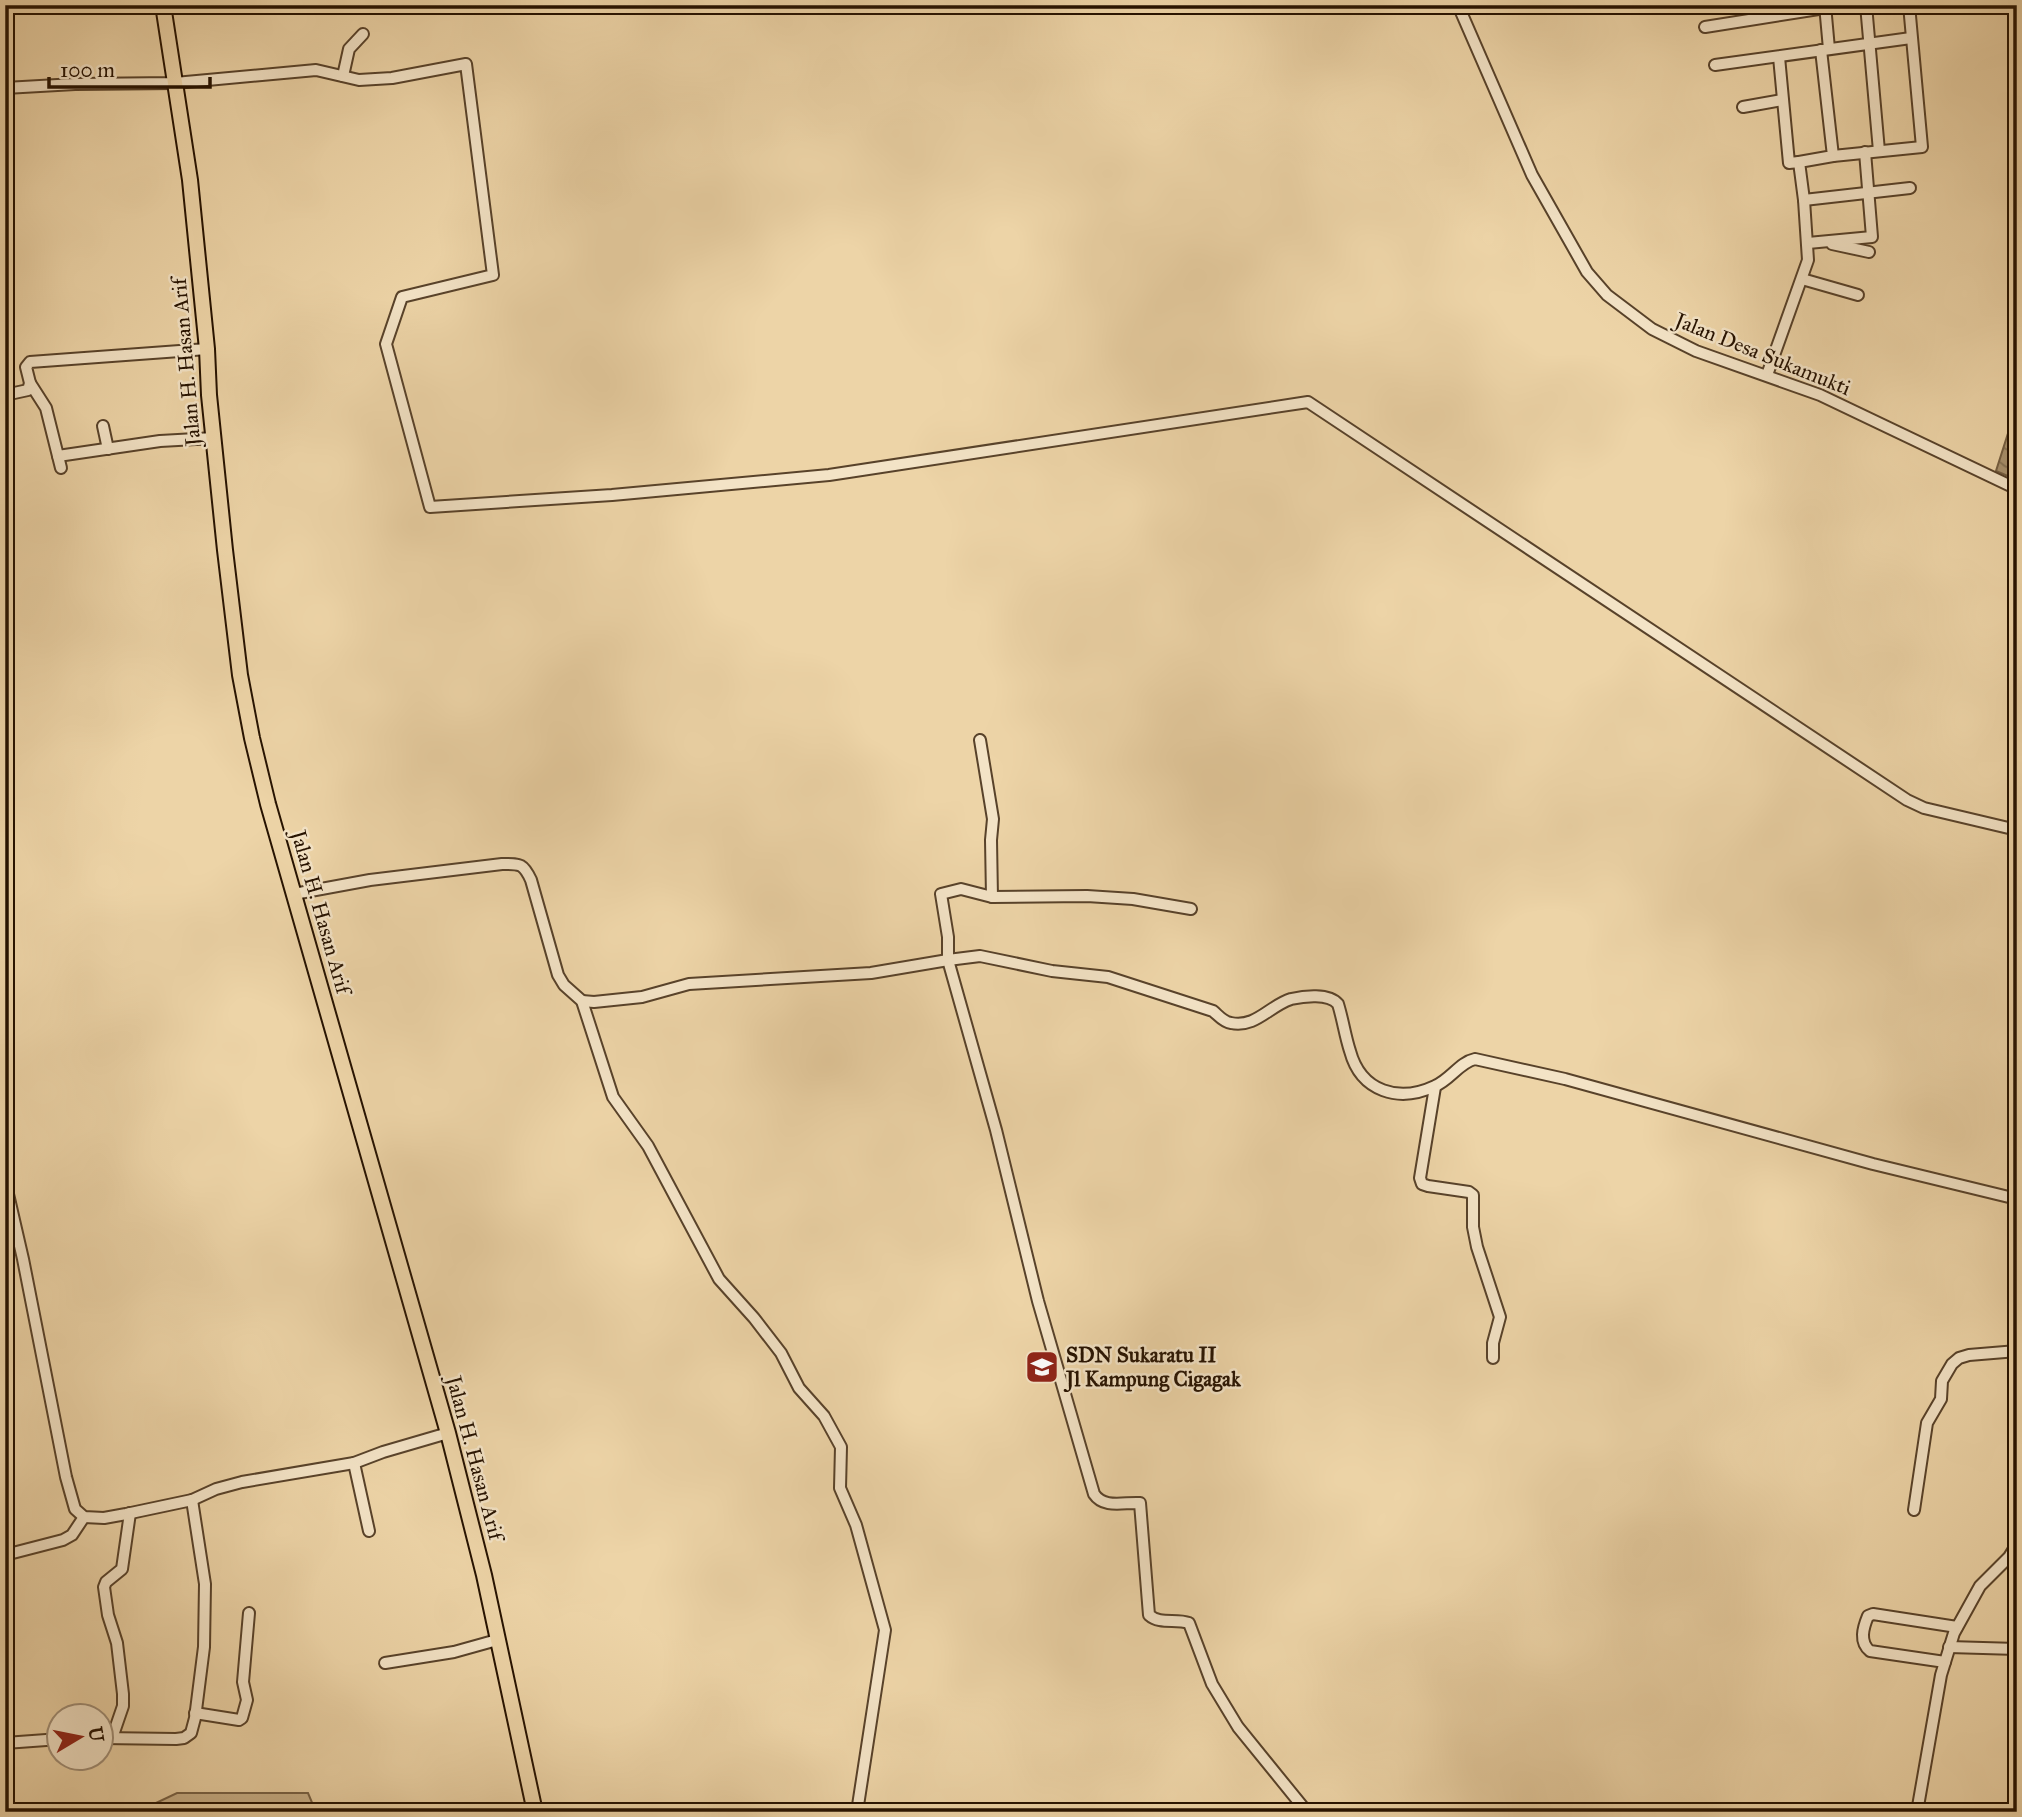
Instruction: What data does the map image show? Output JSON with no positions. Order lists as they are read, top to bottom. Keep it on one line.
{"streets":{"main road":["Jalan H. Hasan Arif"],"street":["Jalan Desa Sukamukti"]},"places":{"school or university":["SDN Sukaratu II Jl Kampung Cigagak"]},"scale_bar":"100 m","north":"right"}
